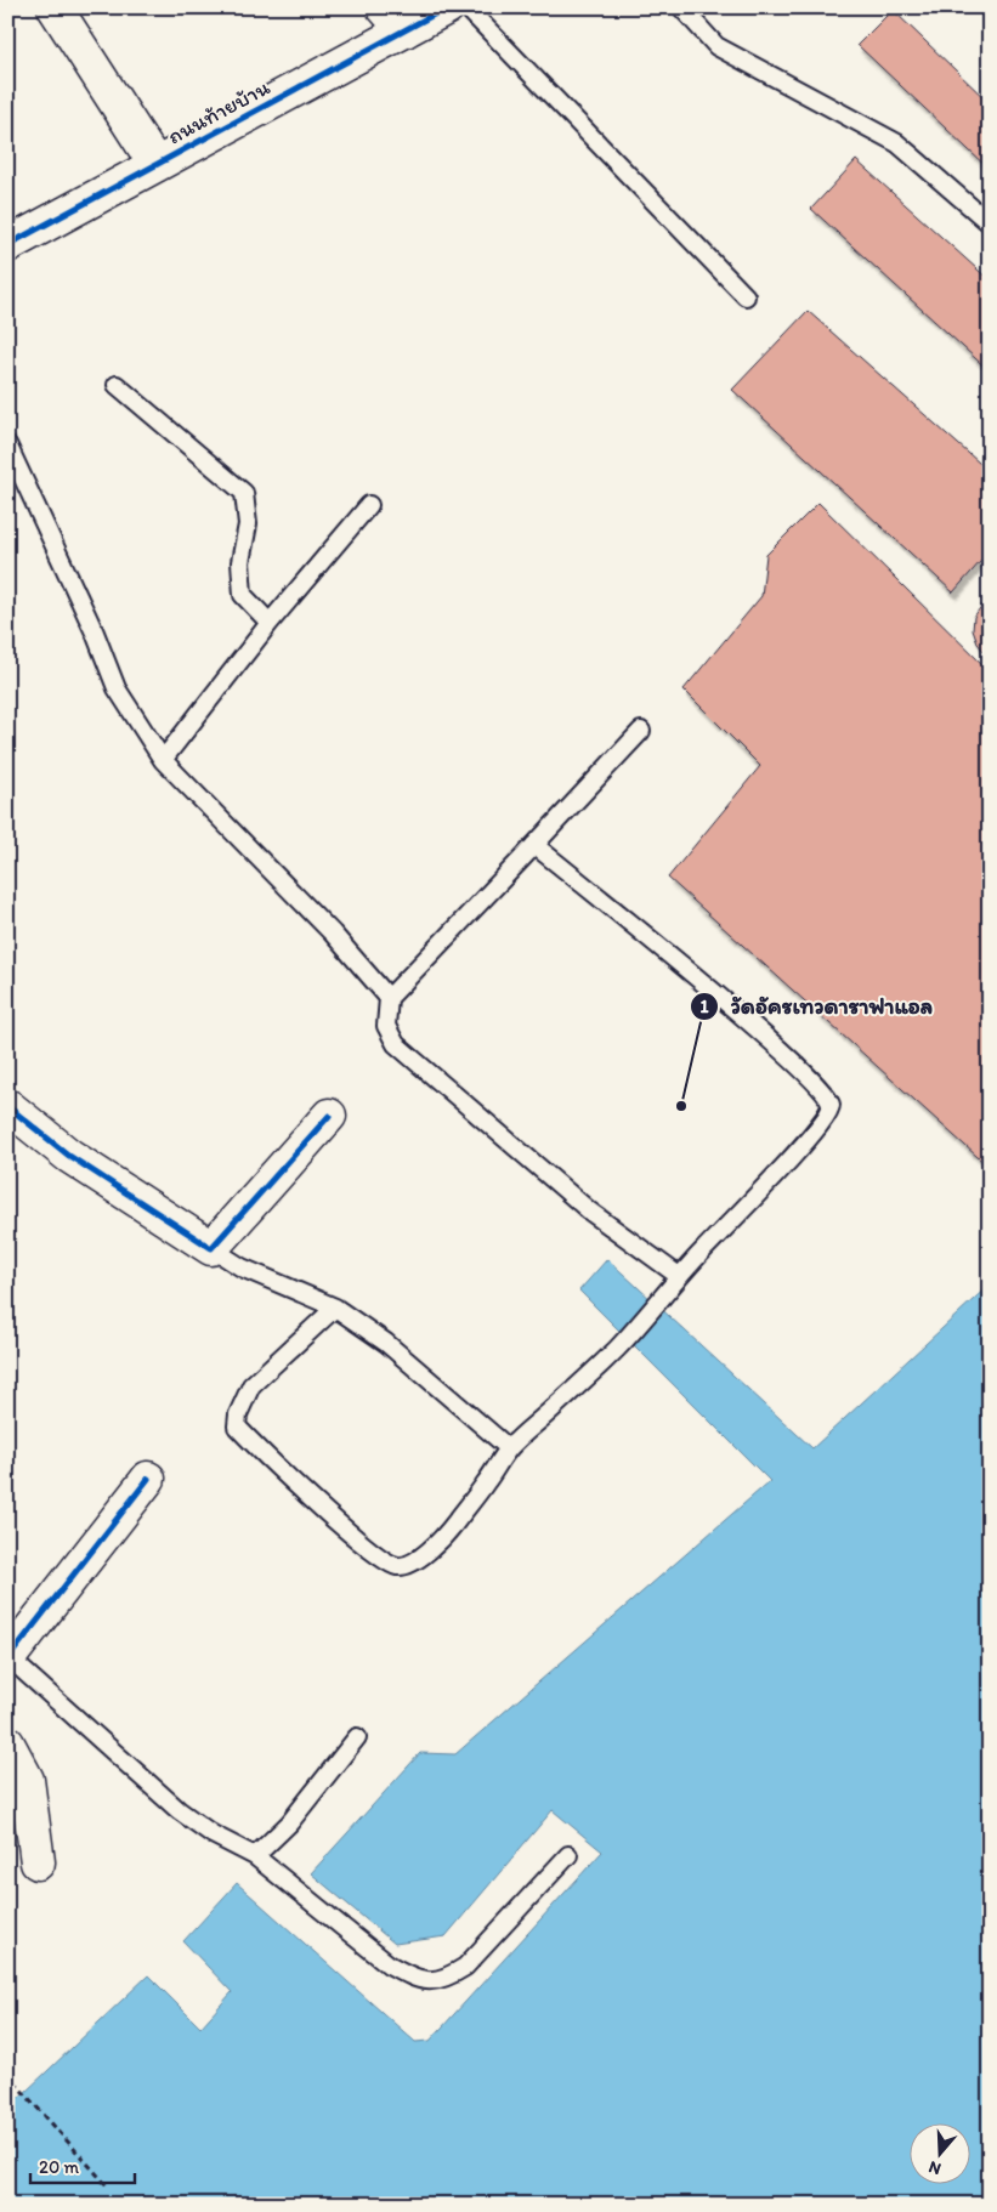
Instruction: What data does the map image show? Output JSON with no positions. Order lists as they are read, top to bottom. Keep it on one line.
{"streets":{"street":["ถนนท้ายบ้าน"]},"places":["วัดอัครเทวดาราฟาแอล"],"scale_bar":"20 m","north":"bottom"}
